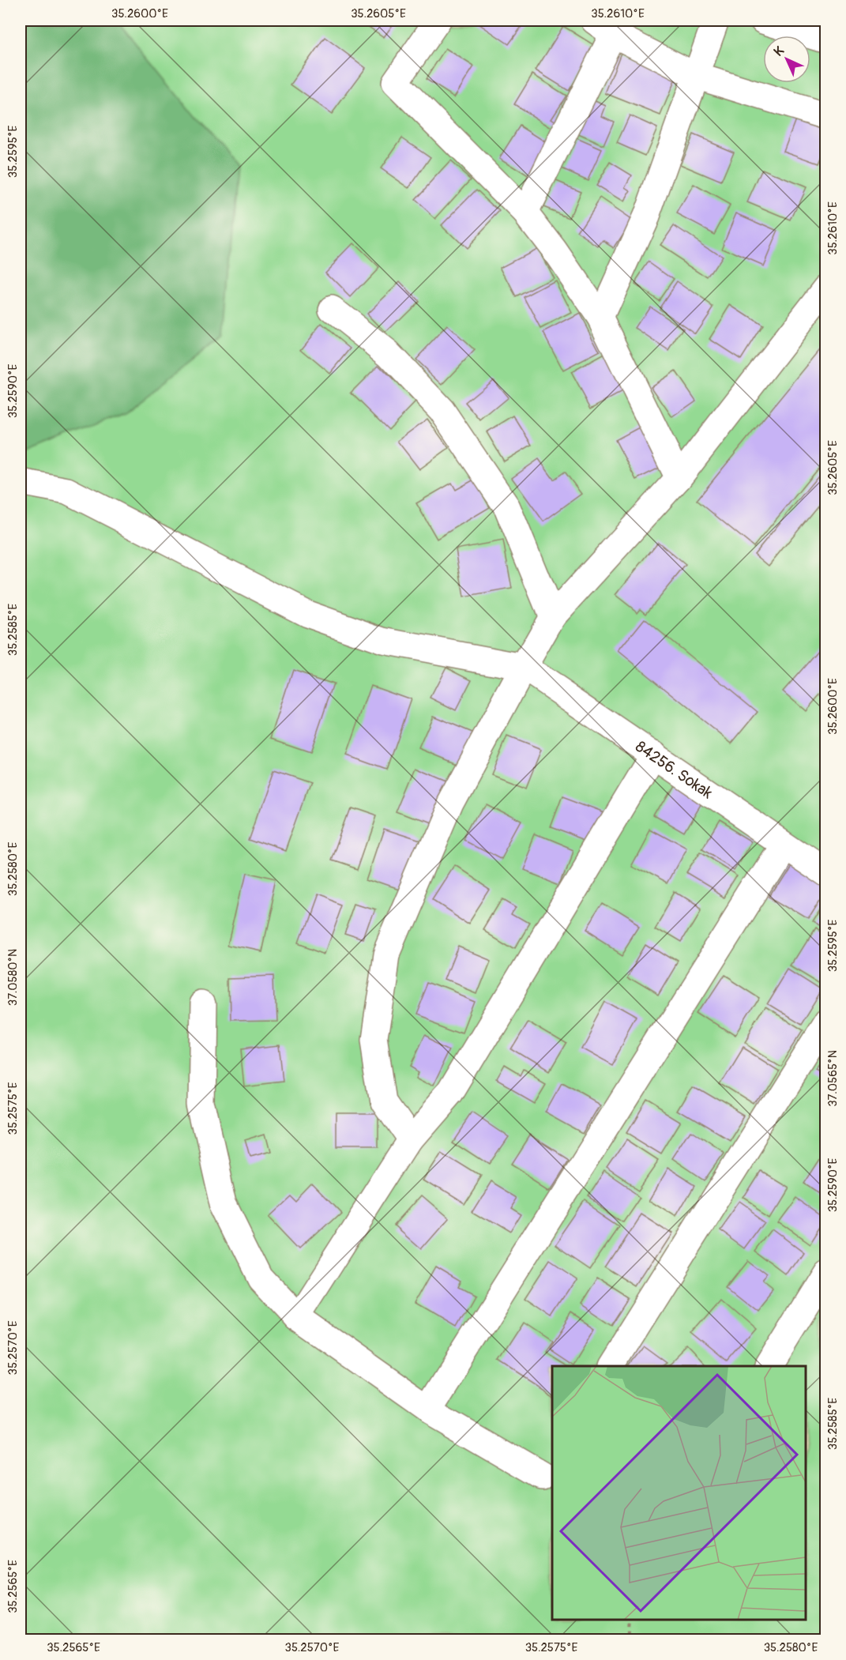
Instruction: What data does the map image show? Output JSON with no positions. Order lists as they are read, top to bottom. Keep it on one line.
{"streets":{"street":["84256. Sokak"]},"north":"top left","coordinates":["35.2600°E","35.2605°E","35.2610°E","35.2595°E","35.2590°E","35.2585°E","35.2580°E","37.0580°N","37.0565°N","35.2575°E","35.2570°E","35.2565°E"]}
